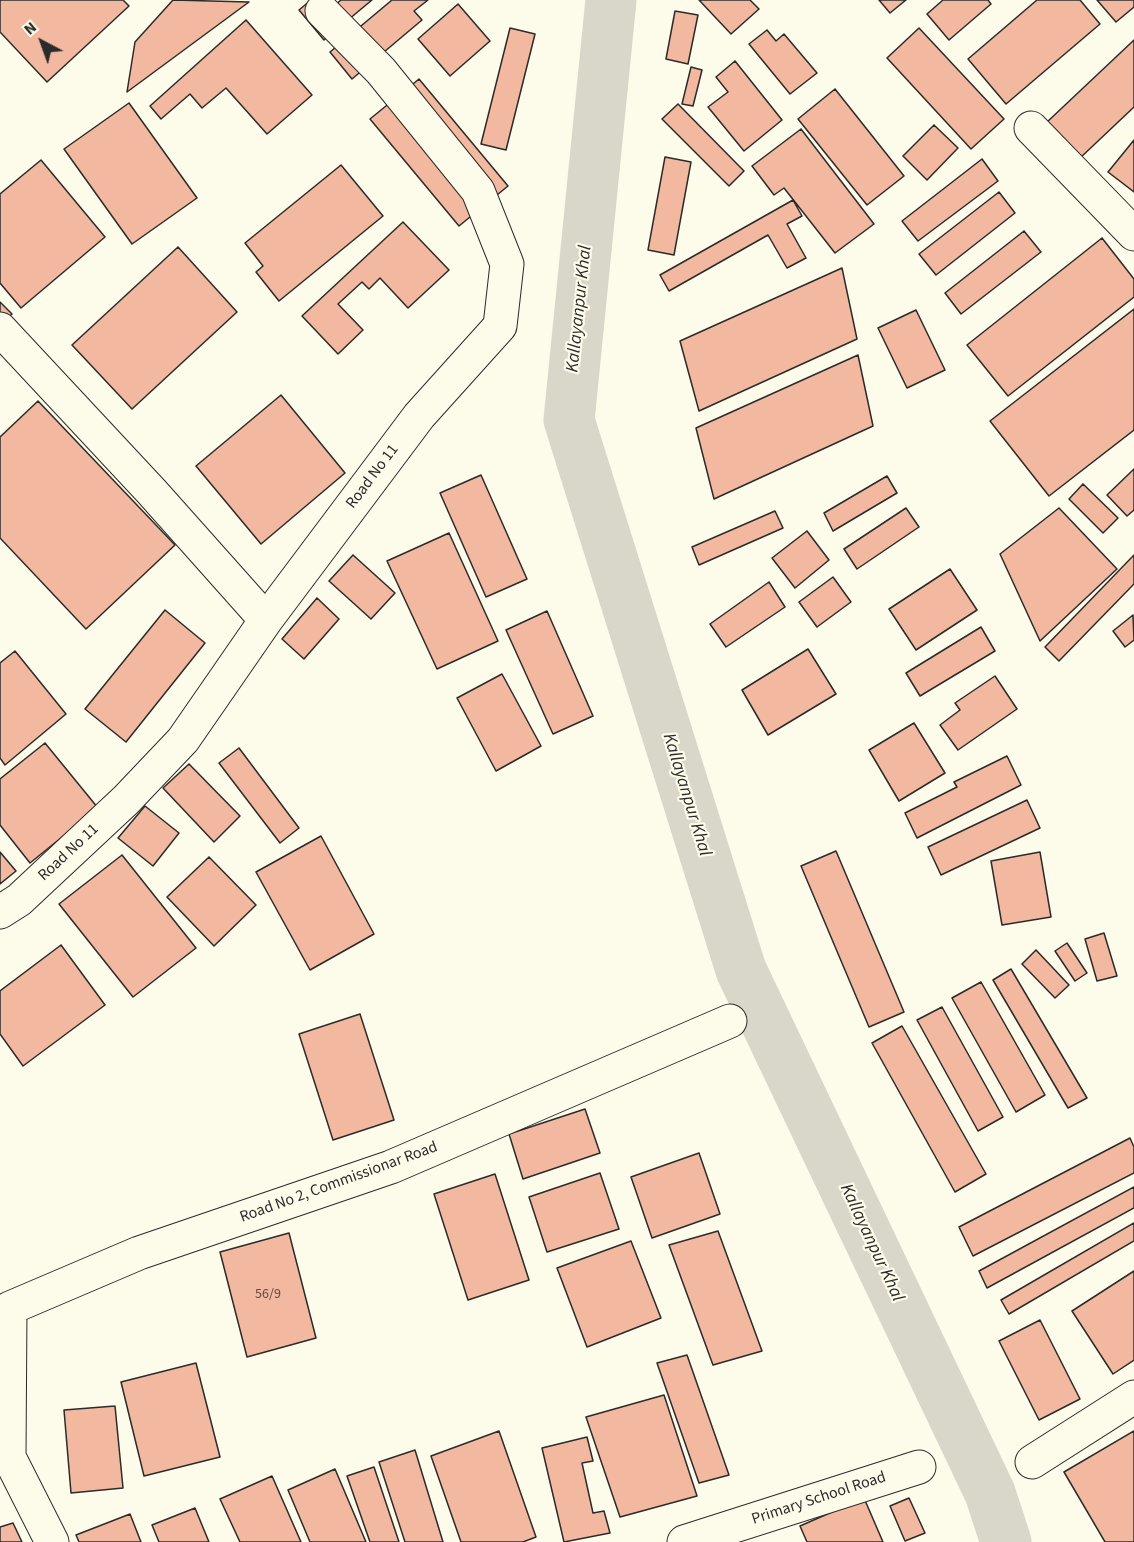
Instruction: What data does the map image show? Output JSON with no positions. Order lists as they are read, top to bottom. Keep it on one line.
{"streets":{"street":["Road No 11","Road No 2, Commissionar Road","Primary School Road"]},"water":["Kallayanpur Khal"],"house_numbers":["56/9"],"north":"top left"}
